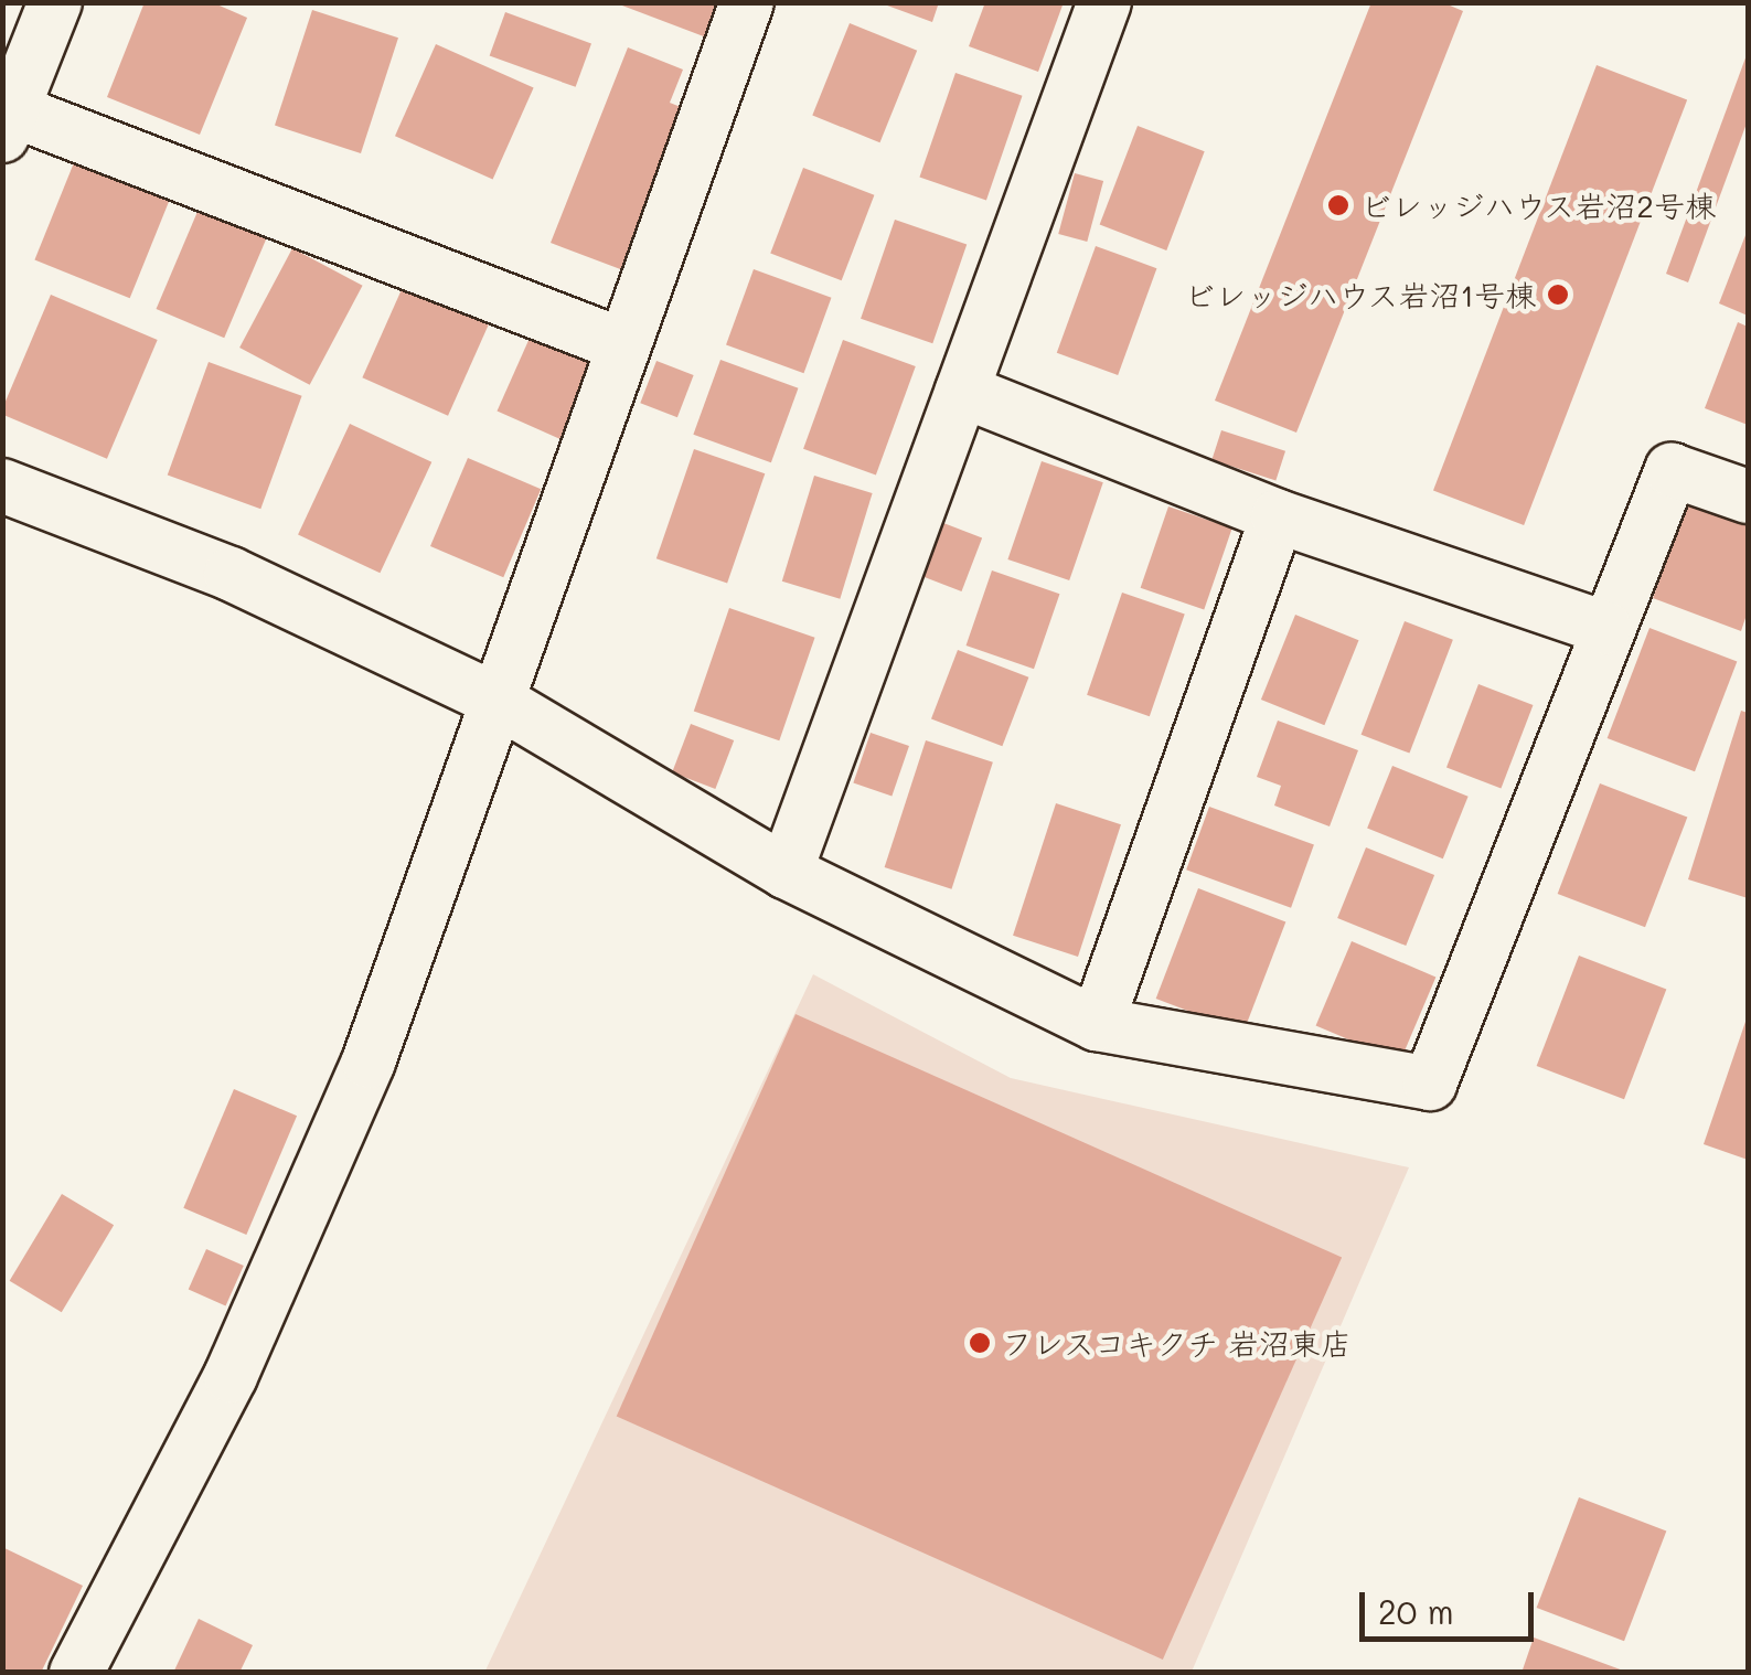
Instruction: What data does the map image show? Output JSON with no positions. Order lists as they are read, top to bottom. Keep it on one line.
{"places":["ビレッジハウス岩沼2号棟","ビレッジハウス岩沼1号棟","フレスコキクチ 岩沼東店"],"scale_bar":"20 m"}
